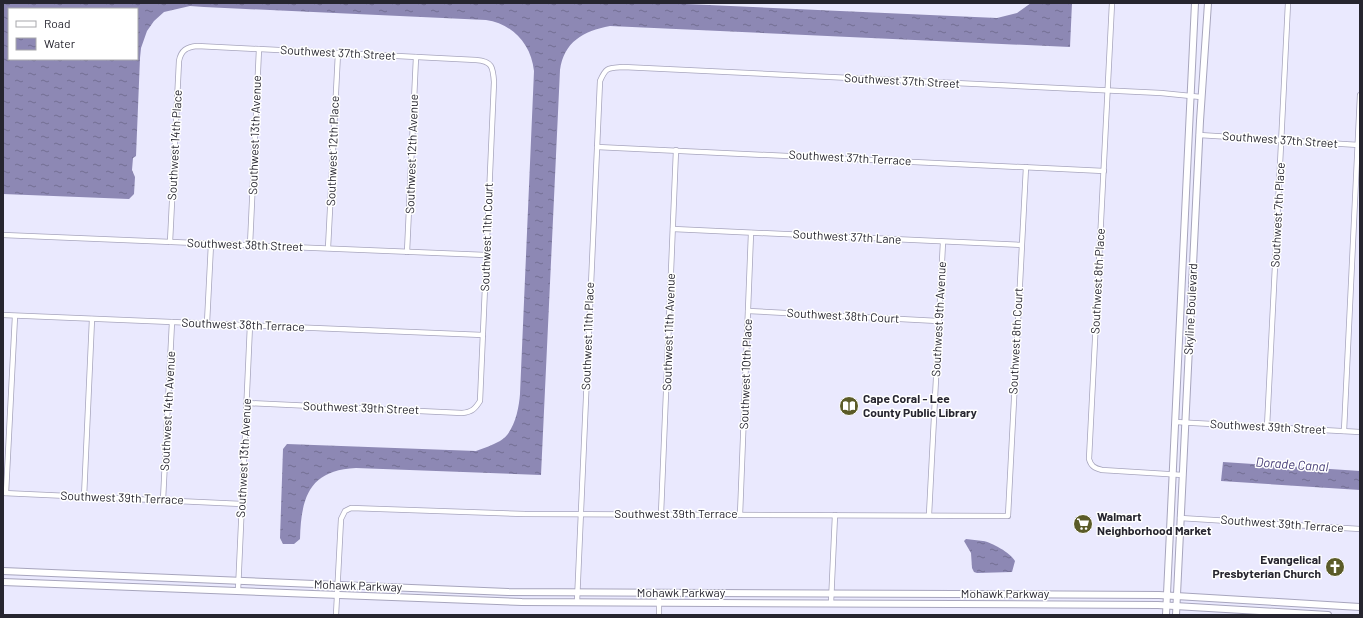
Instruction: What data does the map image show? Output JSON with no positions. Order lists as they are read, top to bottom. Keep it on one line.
{"streets":{"street":["Southwest 37th Street","Southwest 13th Avenue","Southwest 14th Place","Southwest 12th Place","Southwest 12th Avenue","Southwest 37th Terrace","Southwest 7th Place","Southwest 11th Court","Southwest 37th Lane","Southwest 38th Street","Southwest 8th Place","Skyline Boulevard","Southwest 38th Court","Southwest 9th Avenue","Southwest 38th Terrace","Southwest 11th Avenue","Southwest 11th Place","Southwest 8th Court","Southwest 10th Place","Southwest 39th Street","Southwest 14th Avenue","Southwest 39th Terrace","Mohawk Parkway"]},"crossings":[["Southwest 37th Street","Southwest 13th Avenue"],["Southwest 37th Street","Southwest 14th Place"],["Southwest 37th Street","Southwest 12th Place"],["Southwest 37th Street","Southwest 12th Avenue"],["Southwest 37th Street","Southwest 7th Place"],["Southwest 37th Street","Southwest 11th Court"],["Southwest 37th Street","Southwest 8th Place"],["Southwest 37th Street","Skyline Boulevard"],["Southwest 37th Street","Southwest 11th Place"],["Southwest 13th Avenue","Southwest 38th Street"],["Southwest 13th Avenue","Southwest 38th Terrace"],["Southwest 13th Avenue","Southwest 39th Street"],["Southwest 13th Avenue","Southwest 39th Terrace"],["Southwest 13th Avenue","Mohawk Parkway"],["Southwest 14th Place","Southwest 38th Street"],["Southwest 12th Place","Southwest 38th Street"],["Southwest 12th Avenue","Southwest 38th Street"],["Southwest 37th Terrace","Southwest 8th Place"],["Southwest 37th Terrace","Southwest 11th Avenue"],["Southwest 37th Terrace","Southwest 11th Place"],["Southwest 37th Terrace","Southwest 8th Court"],["Southwest 7th Place","Southwest 39th Street"],["Southwest 11th Court","Southwest 38th Street"],["Southwest 11th Court","Southwest 38th Terrace"],["Southwest 11th Court","Southwest 39th Street"],["Southwest 37th Lane","Southwest 9th Avenue"],["Southwest 37th Lane","Southwest 11th Avenue"],["Southwest 37th Lane","Southwest 8th Court"],["Southwest 37th Lane","Southwest 10th Place"],["Southwest 8th Place","Skyline Boulevard"],["Skyline Boulevard","Southwest 39th Street"],["Skyline Boulevard","Southwest 39th Terrace"],["Skyline Boulevard","Mohawk Parkway"],["Southwest 38th Court","Southwest 9th Avenue"],["Southwest 38th Court","Southwest 10th Place"],["Southwest 9th Avenue","Southwest 39th Terrace"],["Southwest 38th Terrace","Southwest 14th Avenue"],["Southwest 11th Avenue","Southwest 39th Terrace"],["Southwest 11th Place","Southwest 39th Terrace"],["Southwest 11th Place","Mohawk Parkway"],["Southwest 8th Court","Southwest 39th Terrace"],["Southwest 10th Place","Southwest 39th Terrace"],["Southwest 14th Avenue","Southwest 39th Terrace"],["Southwest 39th Terrace","Mohawk Parkway"]],"water":["Dorade Canal"],"places":{"library":["Cape Coral - Lee County Public Library"],"supermarket":["Walmart Neighborhood Market"],"church":["Evangelical Presbyterian Church"]},"legend":["Road","Water"]}
